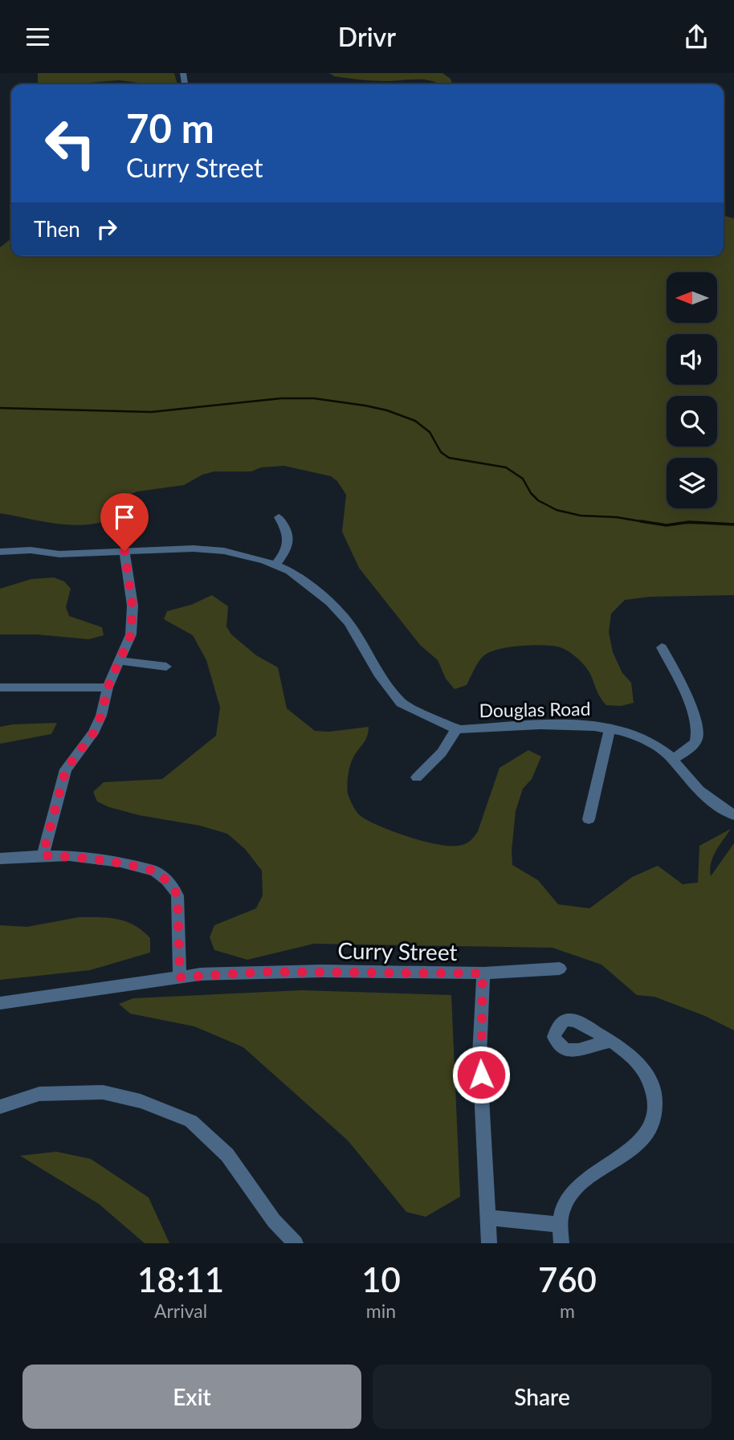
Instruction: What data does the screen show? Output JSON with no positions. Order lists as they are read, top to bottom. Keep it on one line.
{"streets":{"street":["Douglas Road","Curry Street"]},"north":"left","page":{"header":"Drivr","turn":["70 m","Curry Street"],"then":"Then","eta":["18:11","Arrival","10","min","760","m"],"buttons":["Exit","Share"]}}
